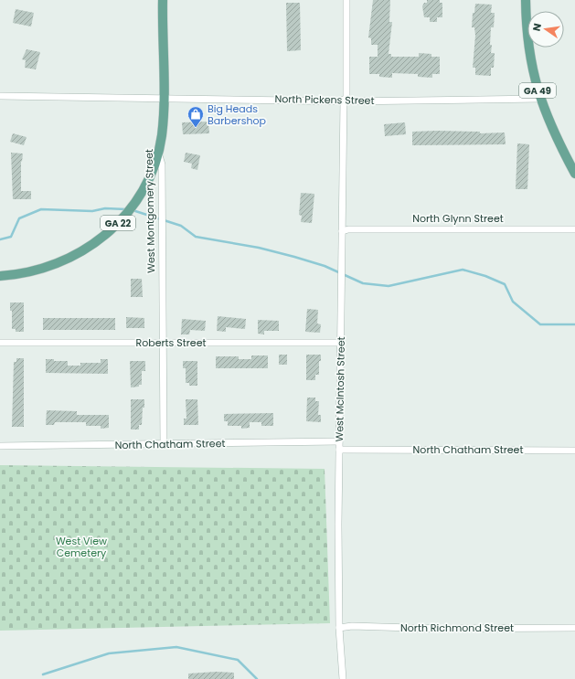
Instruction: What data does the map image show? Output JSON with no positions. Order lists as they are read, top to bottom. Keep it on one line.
{"streets":{"main road":["GA 49","West Montgomery Street","GA 22"],"street":["North Pickens Street","North Glynn Street","Roberts Street","West McIntosh Street","North Chatham Street","North Richmond Street"]},"crossings":[["GA 49","North Pickens Street"],["North Pickens Street","West Montgomery Street"],["North Pickens Street","West McIntosh Street"],["West Montgomery Street","GA 22"],["West Montgomery Street","Roberts Street"],["West Montgomery Street","North Chatham Street"],["North Glynn Street","West McIntosh Street"],["Roberts Street","West McIntosh Street"],["West McIntosh Street","North Chatham Street"],["West McIntosh Street","North Richmond Street"]],"parks":["West View Cemetery"],"places":{"shop":["Big Heads Barbershop"]},"north":"left"}
